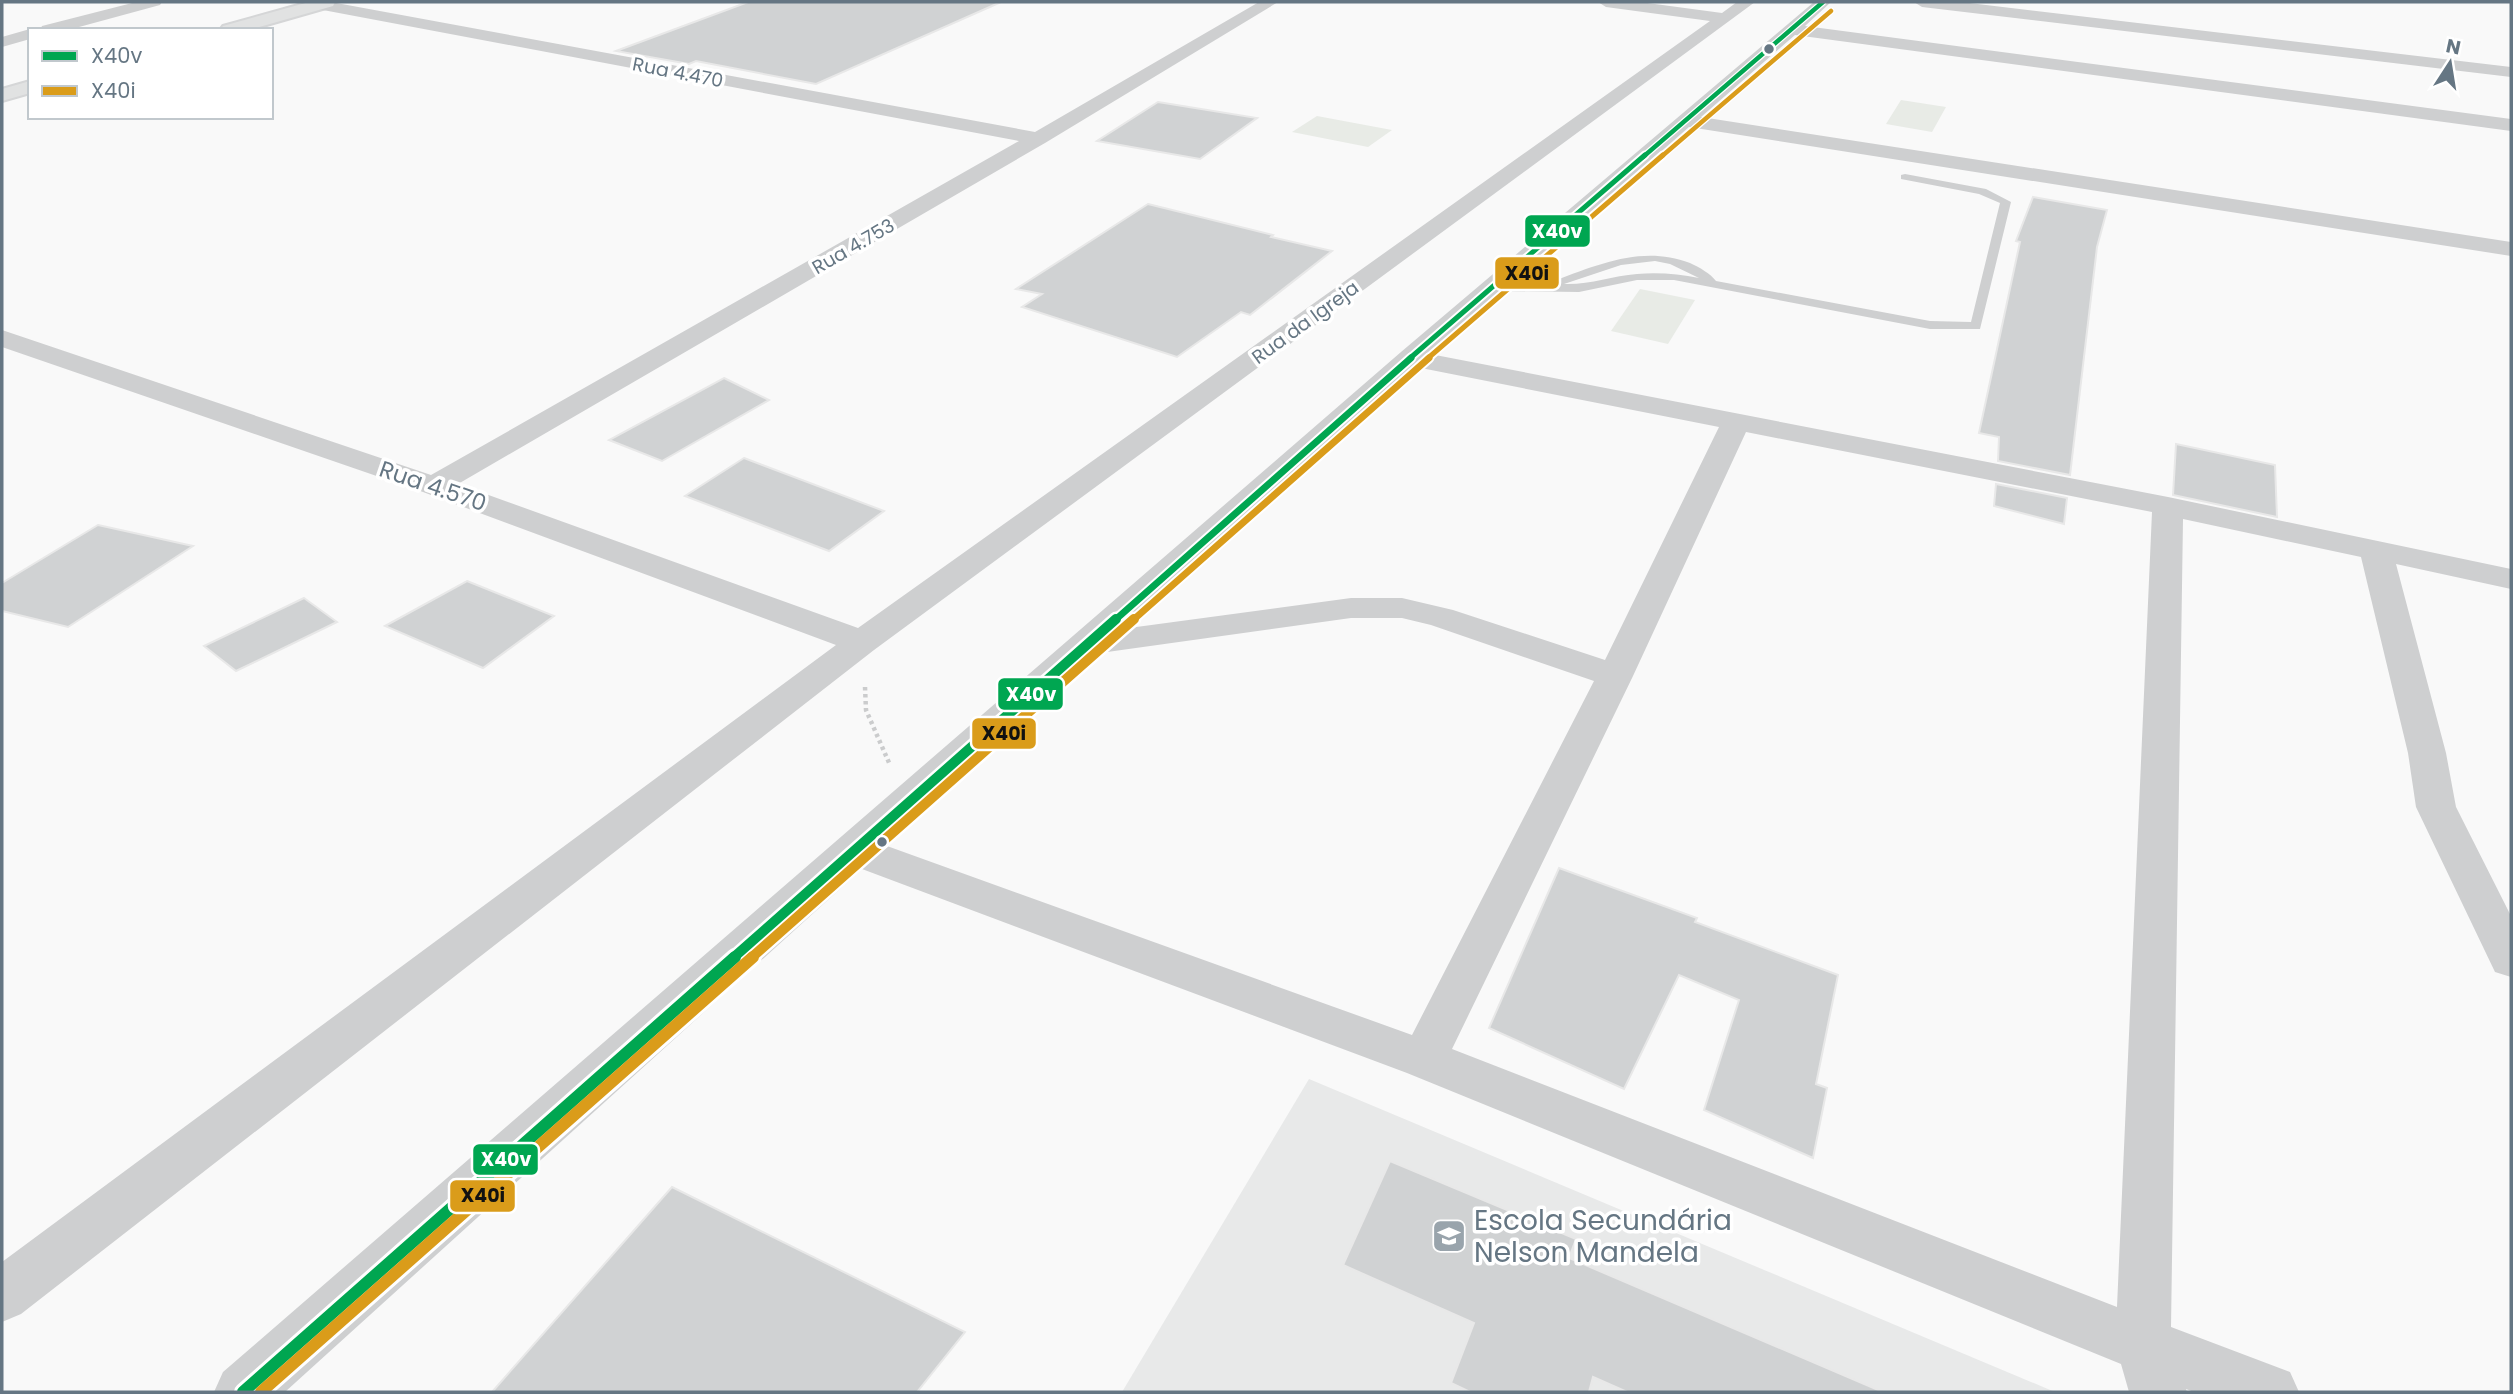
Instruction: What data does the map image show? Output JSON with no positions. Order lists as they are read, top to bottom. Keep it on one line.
{"streets":{"street":["Rua 4.470","Rua 4.753","Rua da Igreja","Rua 4.570"]},"crossings":[["Rua 4.470","Rua 4.753"],["Rua 4.753","Rua 4.570"],["Rua da Igreja","Rua 4.570"]],"places":{"school or university":["Escola Secundária Nelson Mandela"]},"lines":["transit line X40v","transit line X40i"],"legend":["X40v","X40i"],"north":"top"}
